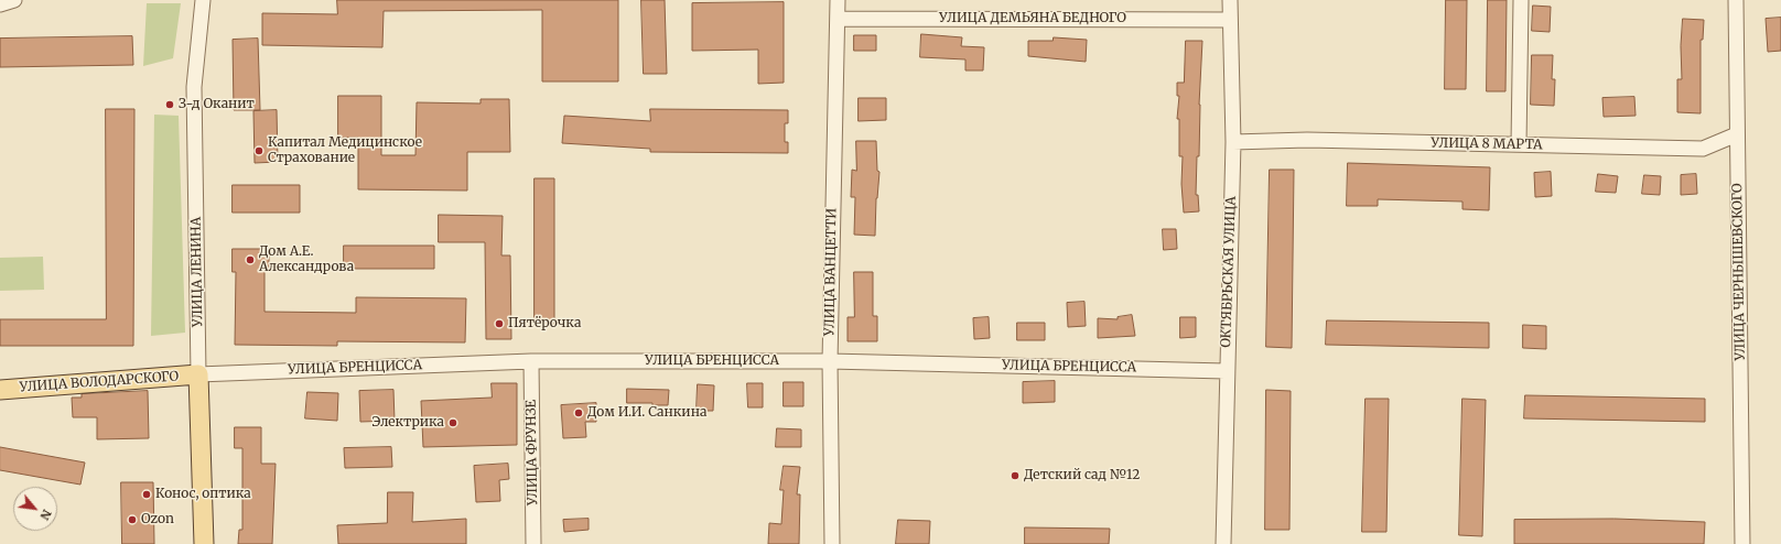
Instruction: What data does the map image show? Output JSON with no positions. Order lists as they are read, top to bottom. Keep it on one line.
{"streets":{"main road":["УЛИЦА ЛЕНИНА","УЛИЦА ВОЛОДАРСКОГО"],"street":["УЛИЦА ДЕМЬЯНА БЕДНОГО","УЛИЦА 8 МАРТА","УЛИЦА ВАНЦЕТТИ","ОКТЯБРЬСКАЯ УЛИЦА","УЛИЦА ЧЕРНЫШЕВСКОГО","УЛИЦА БРЕНЦИССА","УЛИЦА ФРУНЗЕ"]},"crossings":[["УЛИЦА ДЕМЬЯНА БЕДНОГО","УЛИЦА ВАНЦЕТТИ"],["УЛИЦА ДЕМЬЯНА БЕДНОГО","ОКТЯБРЬСКАЯ УЛИЦА"],["УЛИЦА 8 МАРТА","ОКТЯБРЬСКАЯ УЛИЦА"],["УЛИЦА 8 МАРТА","УЛИЦА ЧЕРНЫШЕВСКОГО"],["УЛИЦА ЛЕНИНА","УЛИЦА БРЕНЦИССА"],["УЛИЦА ЛЕНИНА","УЛИЦА ВОЛОДАРСКОГО"],["УЛИЦА ВАНЦЕТТИ","УЛИЦА БРЕНЦИССА"],["ОКТЯБРЬСКАЯ УЛИЦА","УЛИЦА БРЕНЦИССА"],["УЛИЦА БРЕНЦИССА","УЛИЦА ВОЛОДАРСКОГО"],["УЛИЦА БРЕНЦИССА","УЛИЦА ФРУНЗЕ"]],"places":["З-д Оканит","Капитал Медицинское Страхование","Дом А.Е. Александрова","Пятёрочка","Дом И.И. Санкина","Электрика","Детский сад №12","Конос, оптика","Ozon"],"north":"bottom right"}
